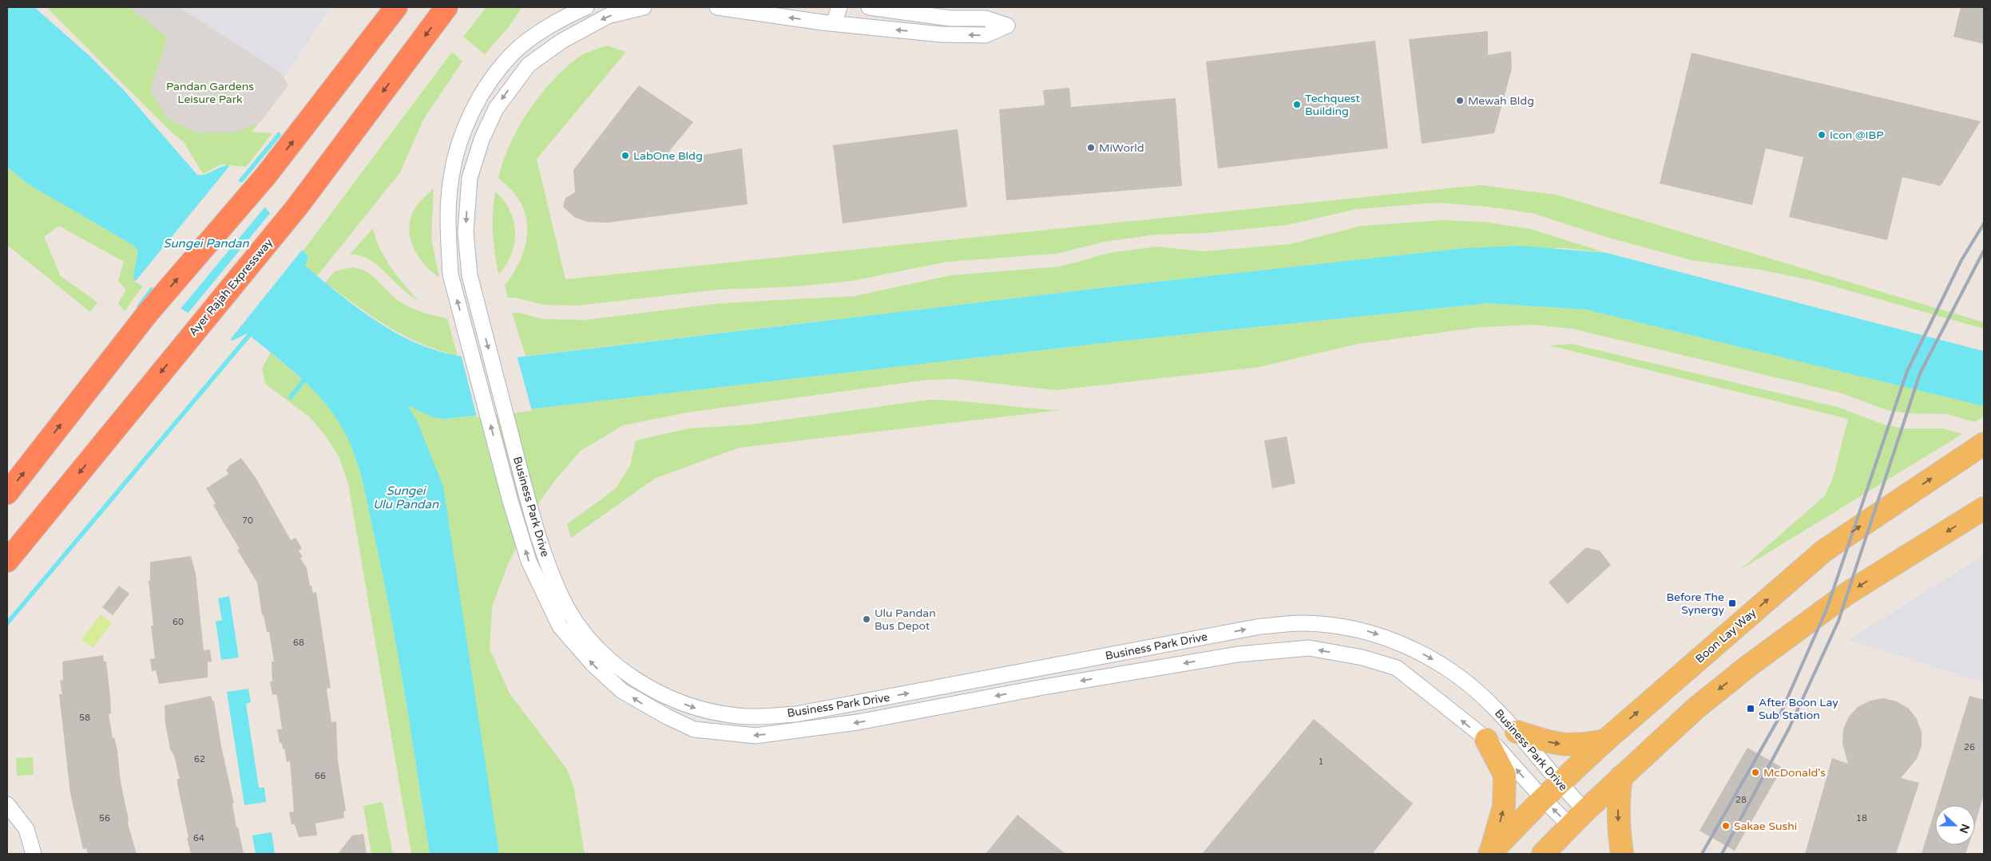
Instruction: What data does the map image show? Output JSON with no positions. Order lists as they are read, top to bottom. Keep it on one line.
{"streets":{"highway":["Ayer Rajah Expressway"],"main road":["Boon Lay Way"],"street":["Business Park Drive"]},"crossings":[["Business Park Drive","Boon Lay Way"]],"water":["Sungei Pandan","Sungei Ulu Pandan"],"parks":["Pandan Gardens Leisure Park"],"places":{"other":["Mewah Bldg","Techquest Building","Icon @IBP","MiWorld","LabOne Bldg","Ulu Pandan Bus Depot","McDonald's","Sakae Sushi"],"transit":["Before The Synergy","After Boon Lay Sub Station"]},"house_numbers":["70","60","68","58","26","62","1","66","28","56","18","64"],"north":"right"}
